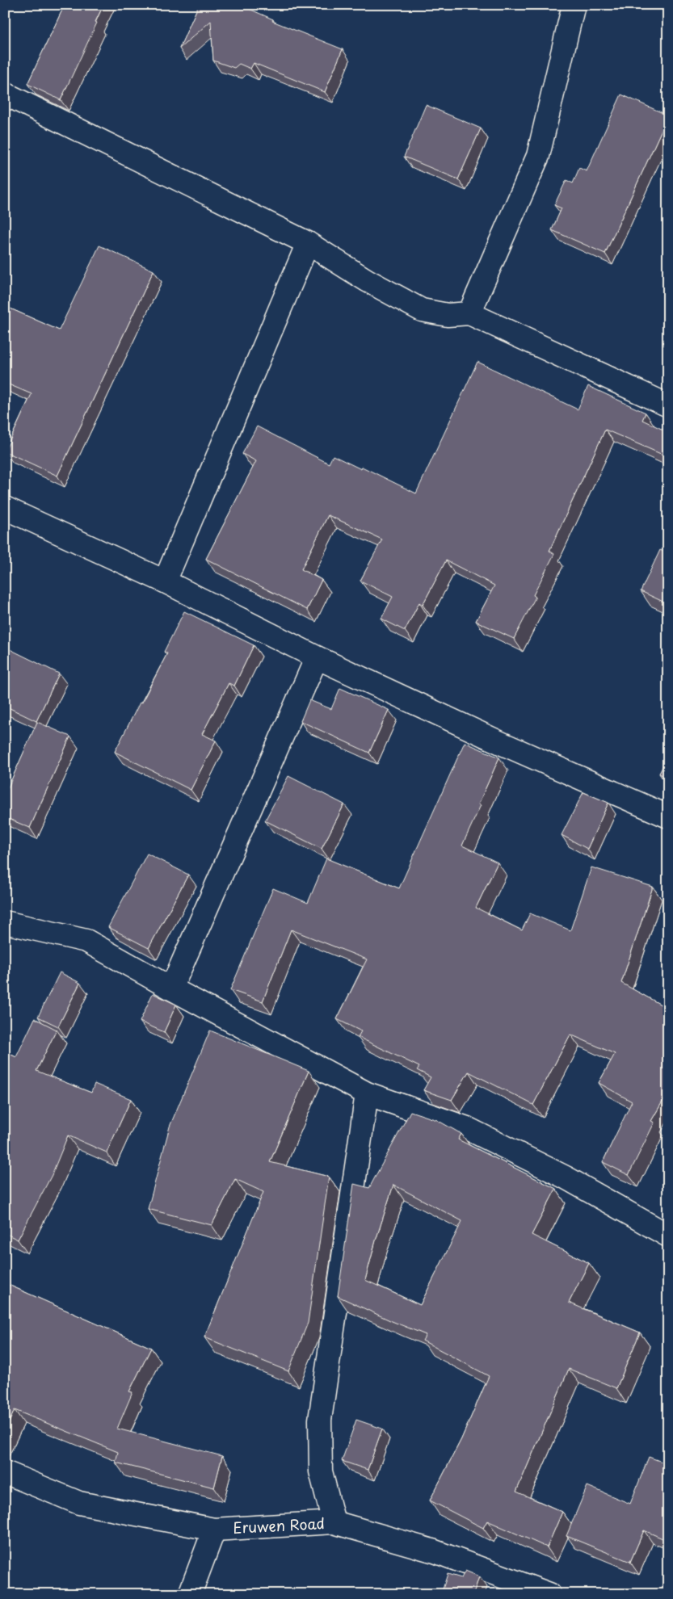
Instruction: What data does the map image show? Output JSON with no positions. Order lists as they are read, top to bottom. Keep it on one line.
{"streets":{"street":["Eruwen Road"]}}
